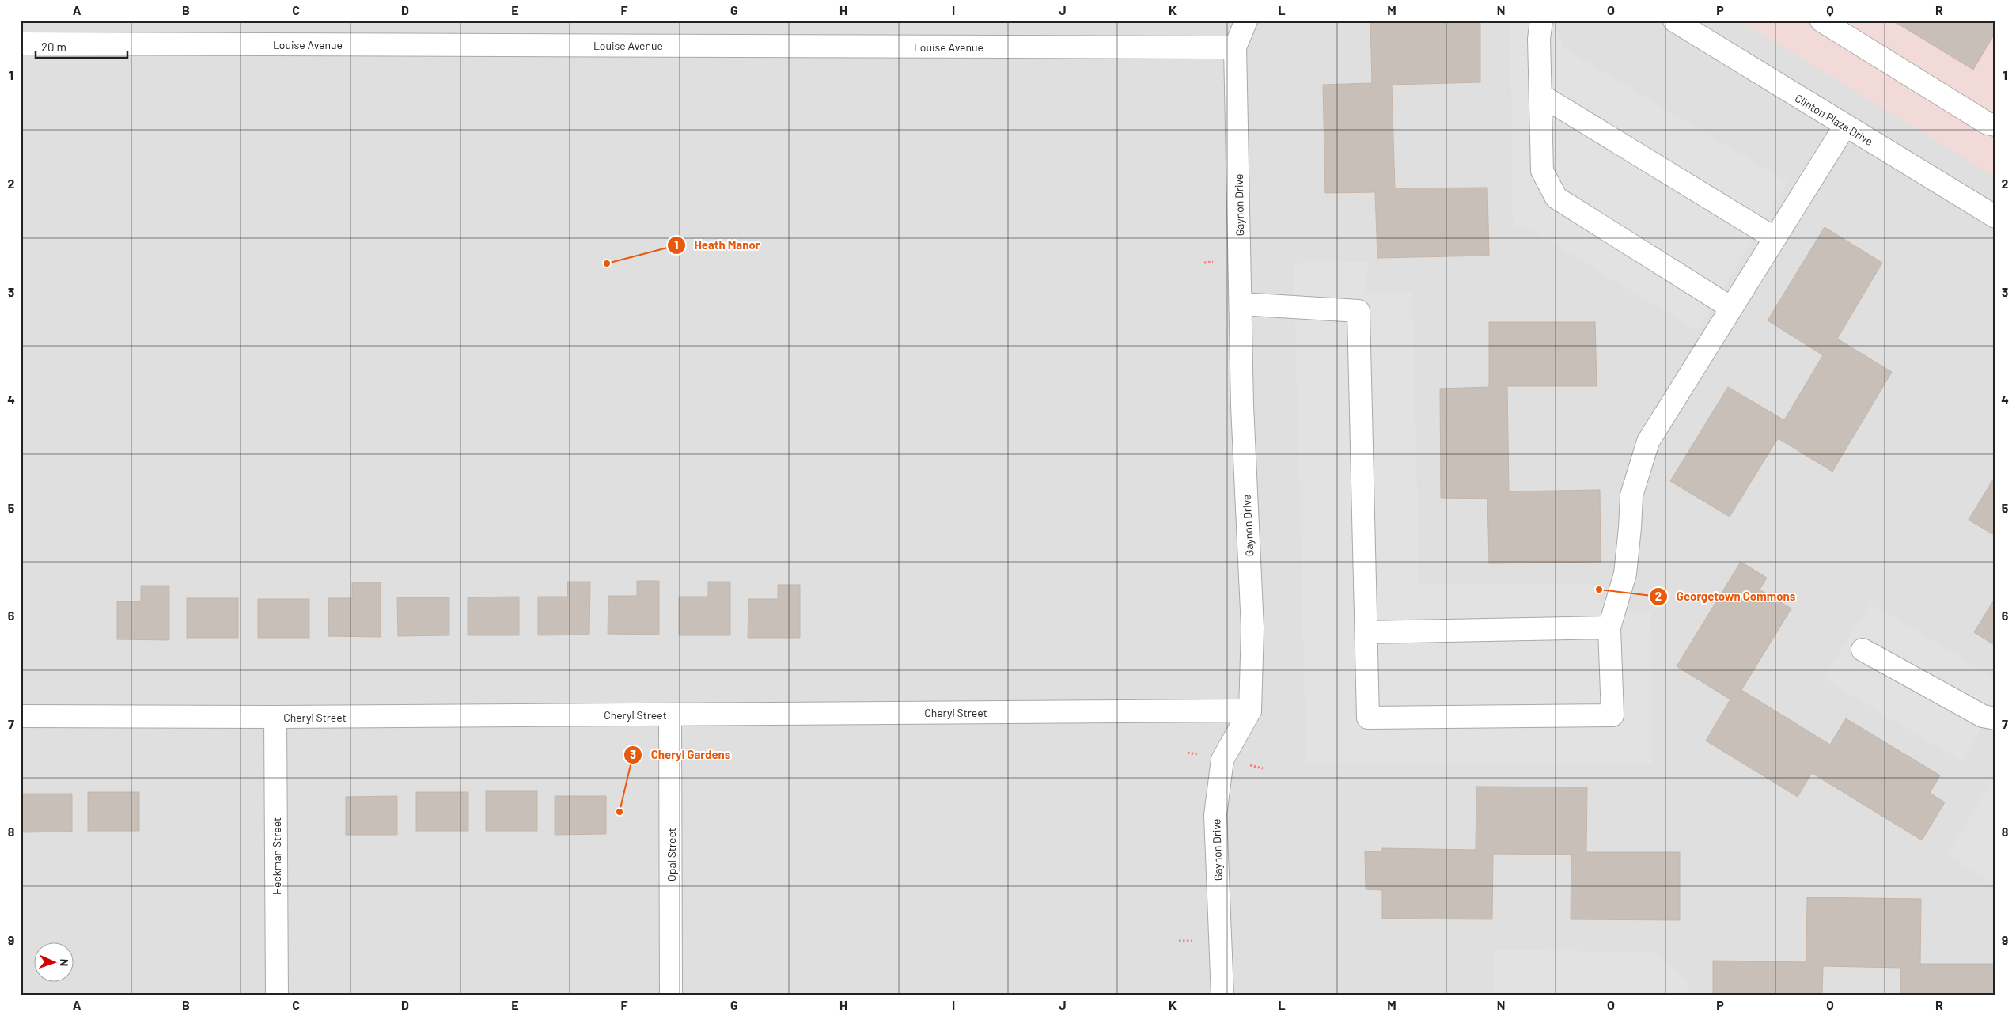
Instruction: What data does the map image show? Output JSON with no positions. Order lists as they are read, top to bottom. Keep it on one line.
{"streets":{"street":["Louise Avenue","Clinton Plaza Drive","Gaynon Drive","Cheryl Street","Opal Street","Heckman Street"]},"crossings":[["Louise Avenue","Gaynon Drive"],["Gaynon Drive","Cheryl Street"],["Cheryl Street","Opal Street"],["Cheryl Street","Heckman Street"]],"places":["Heath Manor","Georgetown Commons","Cheryl Gardens"],"scale_bar":"20 m","north":"right","grid":{"columns":["A","B","C","D","E","F","G","H","I","J","K","L","M","N","O","P","Q","R"],"rows":["1","2","3","4","5","6","7","8","9"]}}
